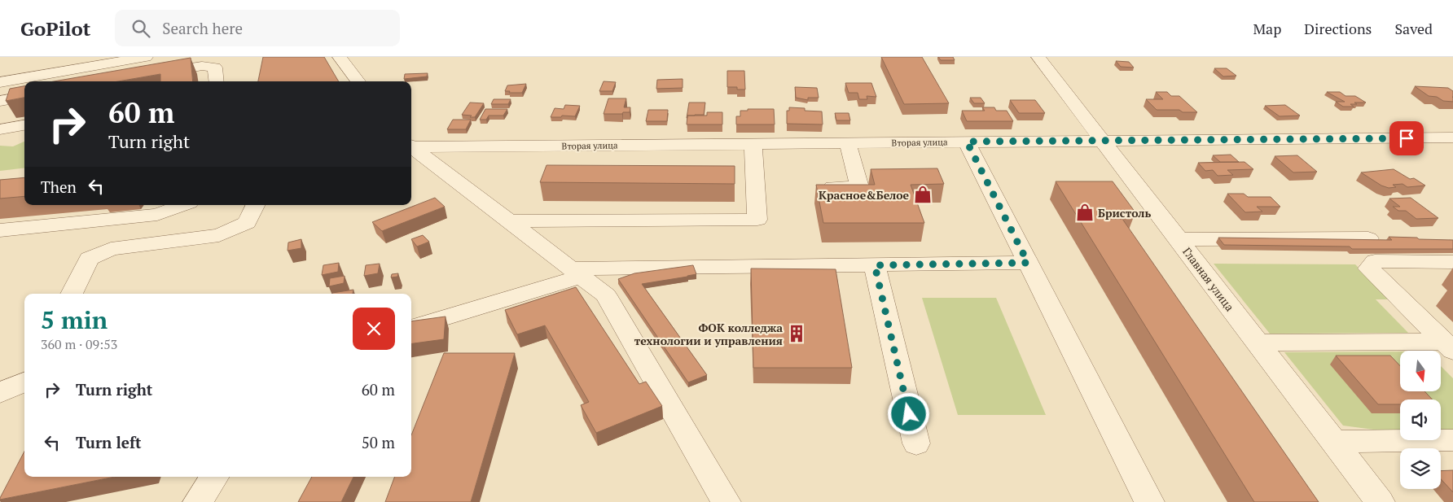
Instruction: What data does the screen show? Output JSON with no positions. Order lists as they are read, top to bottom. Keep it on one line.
{"streets":{"street":["Вторая улица","Главная улица"]},"crossings":[["Вторая улица","Главная улица"]],"places":{"shop":["Красное&Белое","Бристоль"],"building":["ФОК колледжа технологии и управления"]},"north":"bottom","page":{"header":"GoPilot","search":"Search here","nav":["Map","Directions","Saved"],"turn":["60 m","Turn right"],"then":"Then","heading":["5 min","360 m · 09:53"],"list":[{"name":"Turn right","value":"60 m"},{"name":"Turn left","value":"50 m"}]}}
